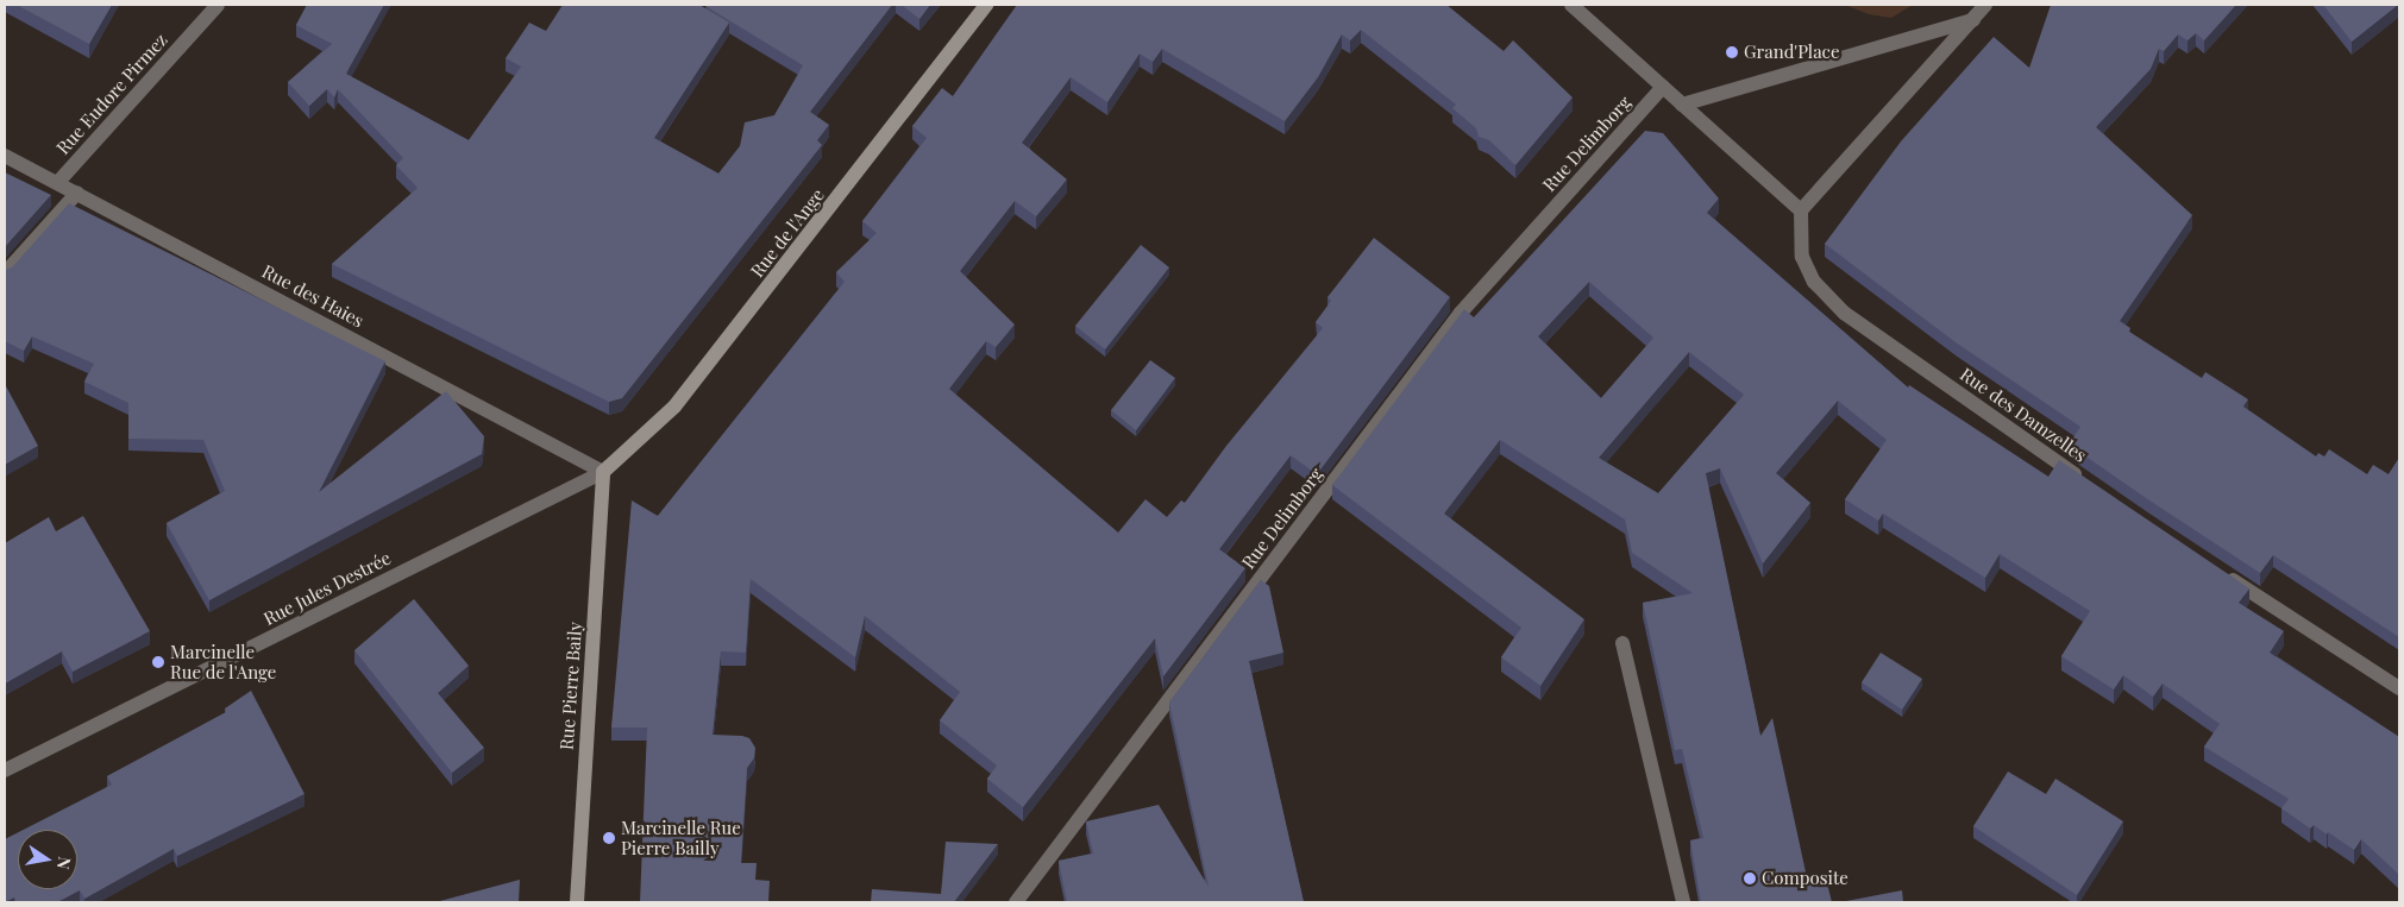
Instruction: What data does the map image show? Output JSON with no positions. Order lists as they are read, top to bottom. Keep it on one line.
{"streets":{"main road":["Rue de l'Ange","Rue Pierre Baily"],"street":["Rue Eudore Pirmez","Rue Delimborg","Rue des Haies","Rue des Damzelles","Rue Jules Destrée"]},"crossings":[["Rue Eudore Pirmez","Rue des Haies"],["Rue de l'Ange","Rue des Haies"],["Rue de l'Ange","Rue Jules Destrée"],["Rue de l'Ange","Rue Pierre Baily"],["Rue des Haies","Rue Jules Destrée"],["Rue des Haies","Rue Pierre Baily"],["Rue Jules Destrée","Rue Pierre Baily"]],"places":["Grand'Place","Marcinelle Rue de l'Ange","Marcinelle Rue Pierre Bailly","Composite"],"north":"right"}
